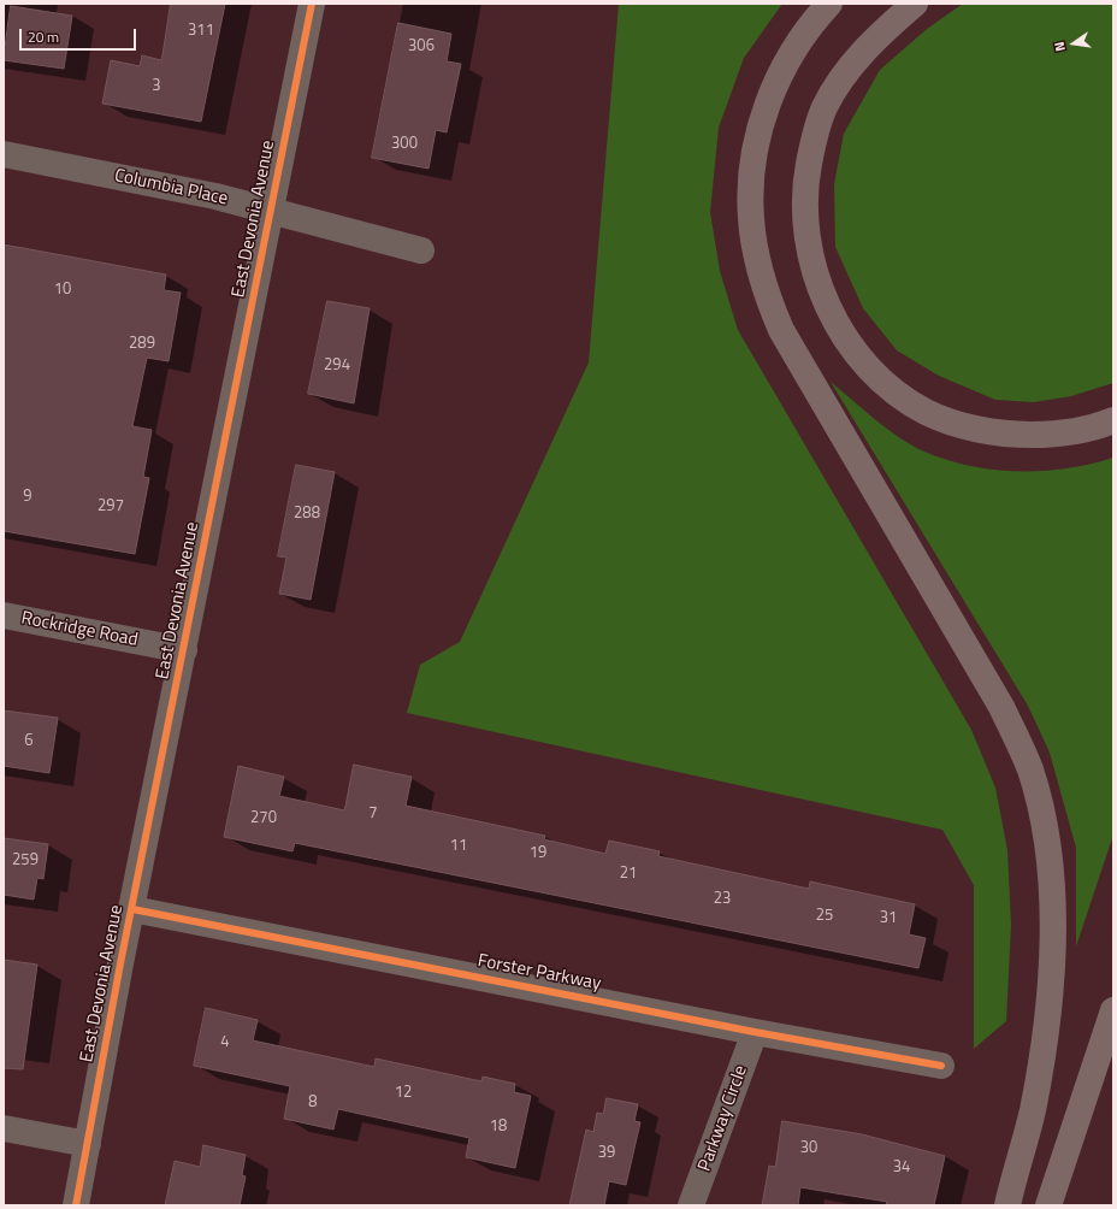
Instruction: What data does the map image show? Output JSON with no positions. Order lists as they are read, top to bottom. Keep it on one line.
{"streets":{"street":["Columbia Place","East Devonia Avenue","Rockridge Road","Forster Parkway","Parkway Circle"]},"crossings":[["Columbia Place","East Devonia Avenue"],["East Devonia Avenue","Rockridge Road"],["East Devonia Avenue","Forster Parkway"],["Forster Parkway","Parkway Circle"]],"house_numbers":["311","306","3","300","10","289","294","9","297","288","6","7","270","11","19","259","21","23","25","31","4","12","8","18","30","39","34"],"scale_bar":"20 m","north":"left"}
